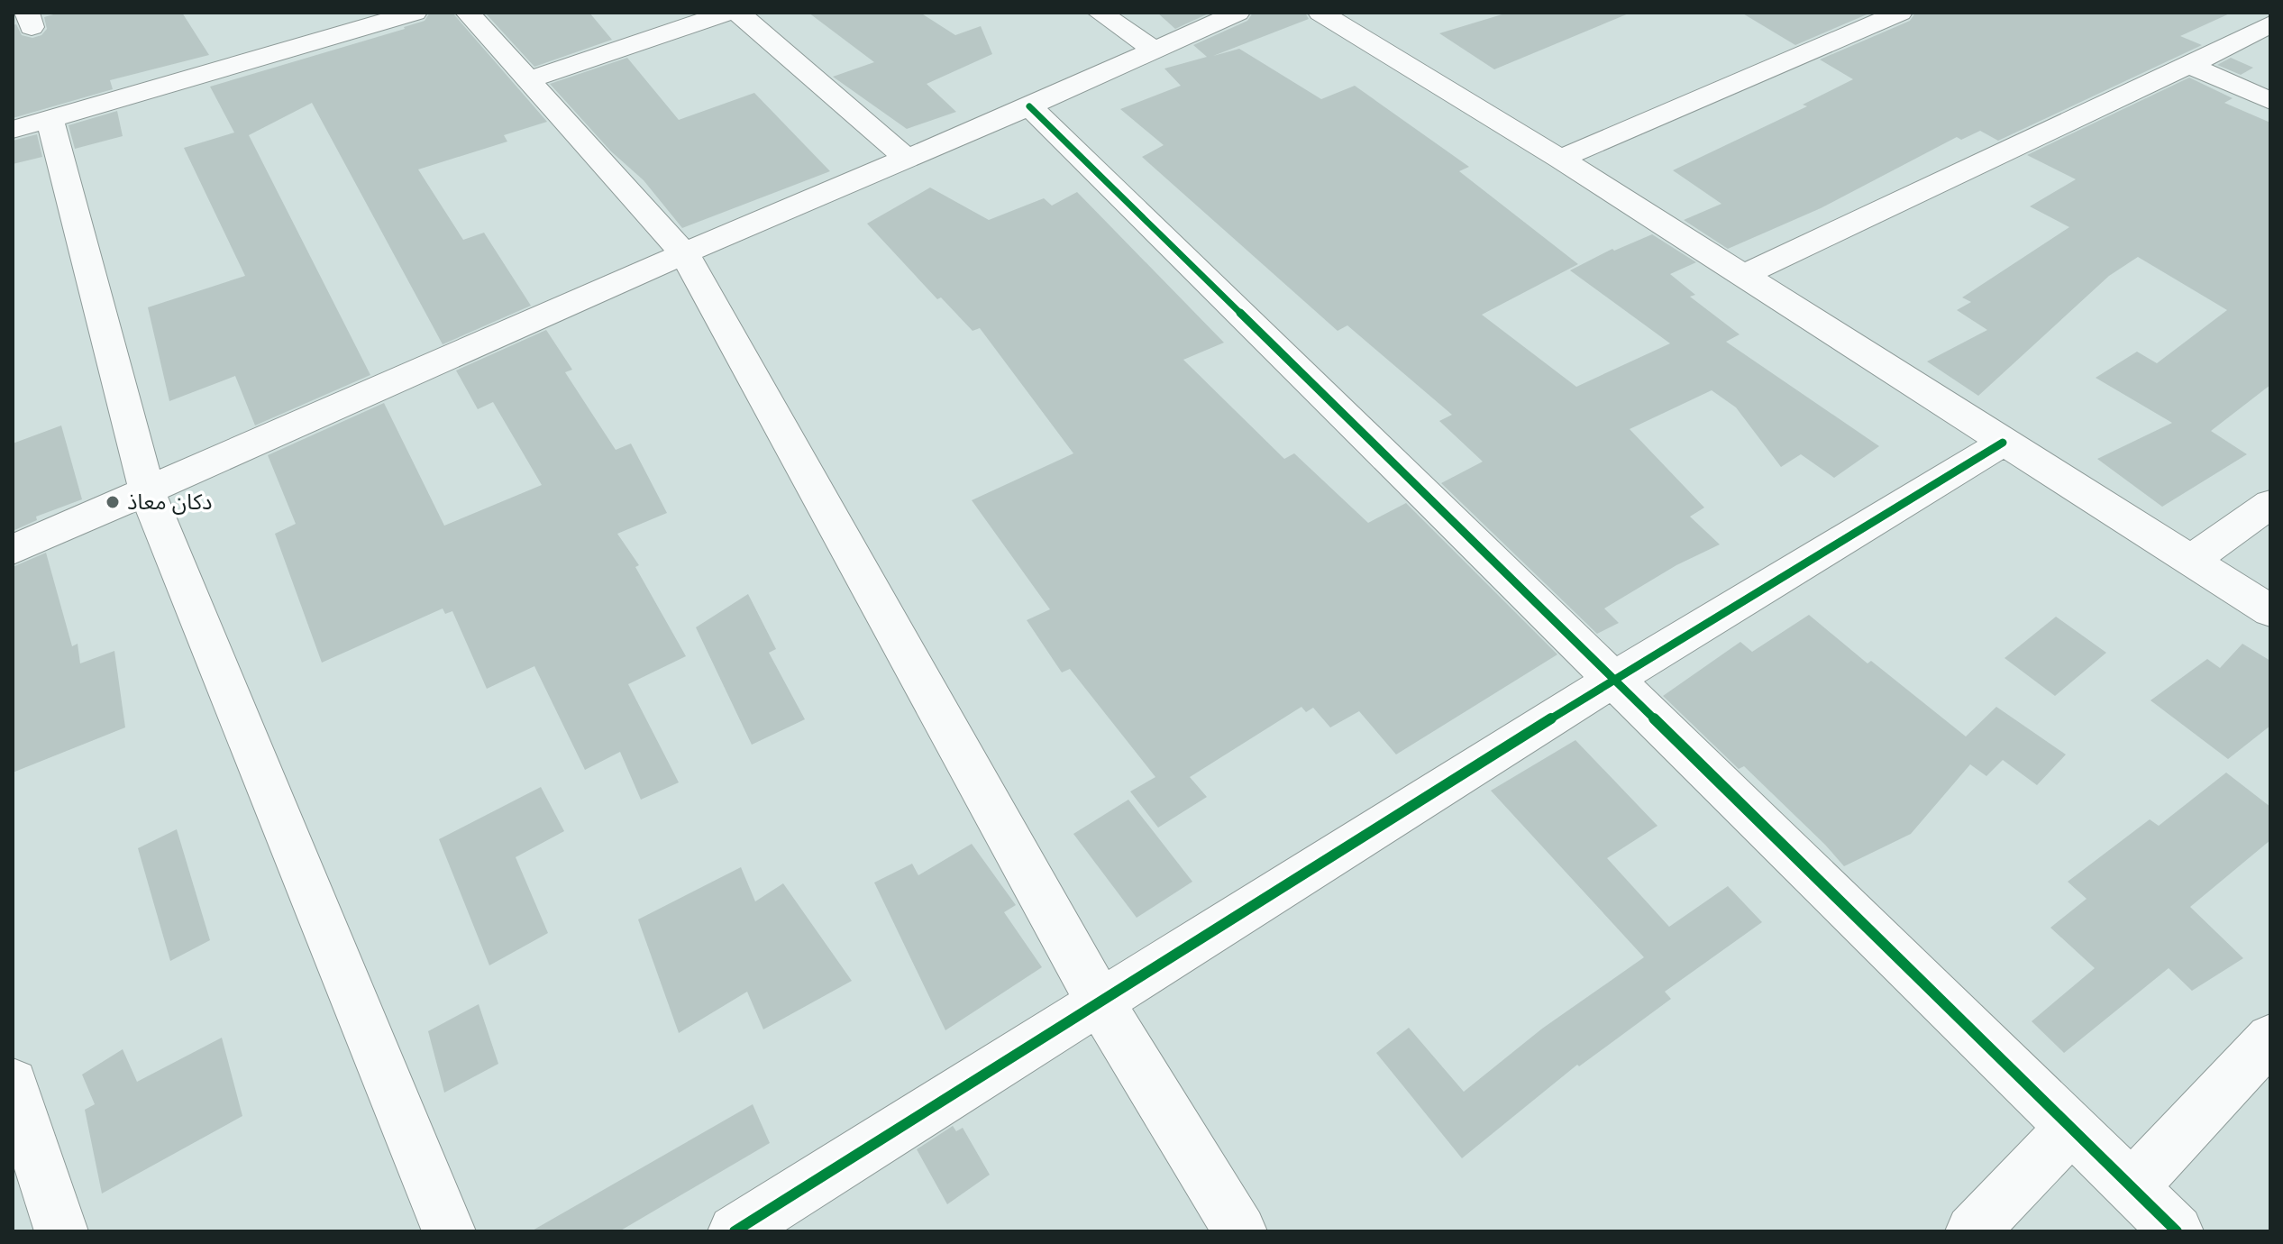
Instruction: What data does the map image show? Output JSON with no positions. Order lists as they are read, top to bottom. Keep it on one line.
{"places":["دكان معاذ"]}
